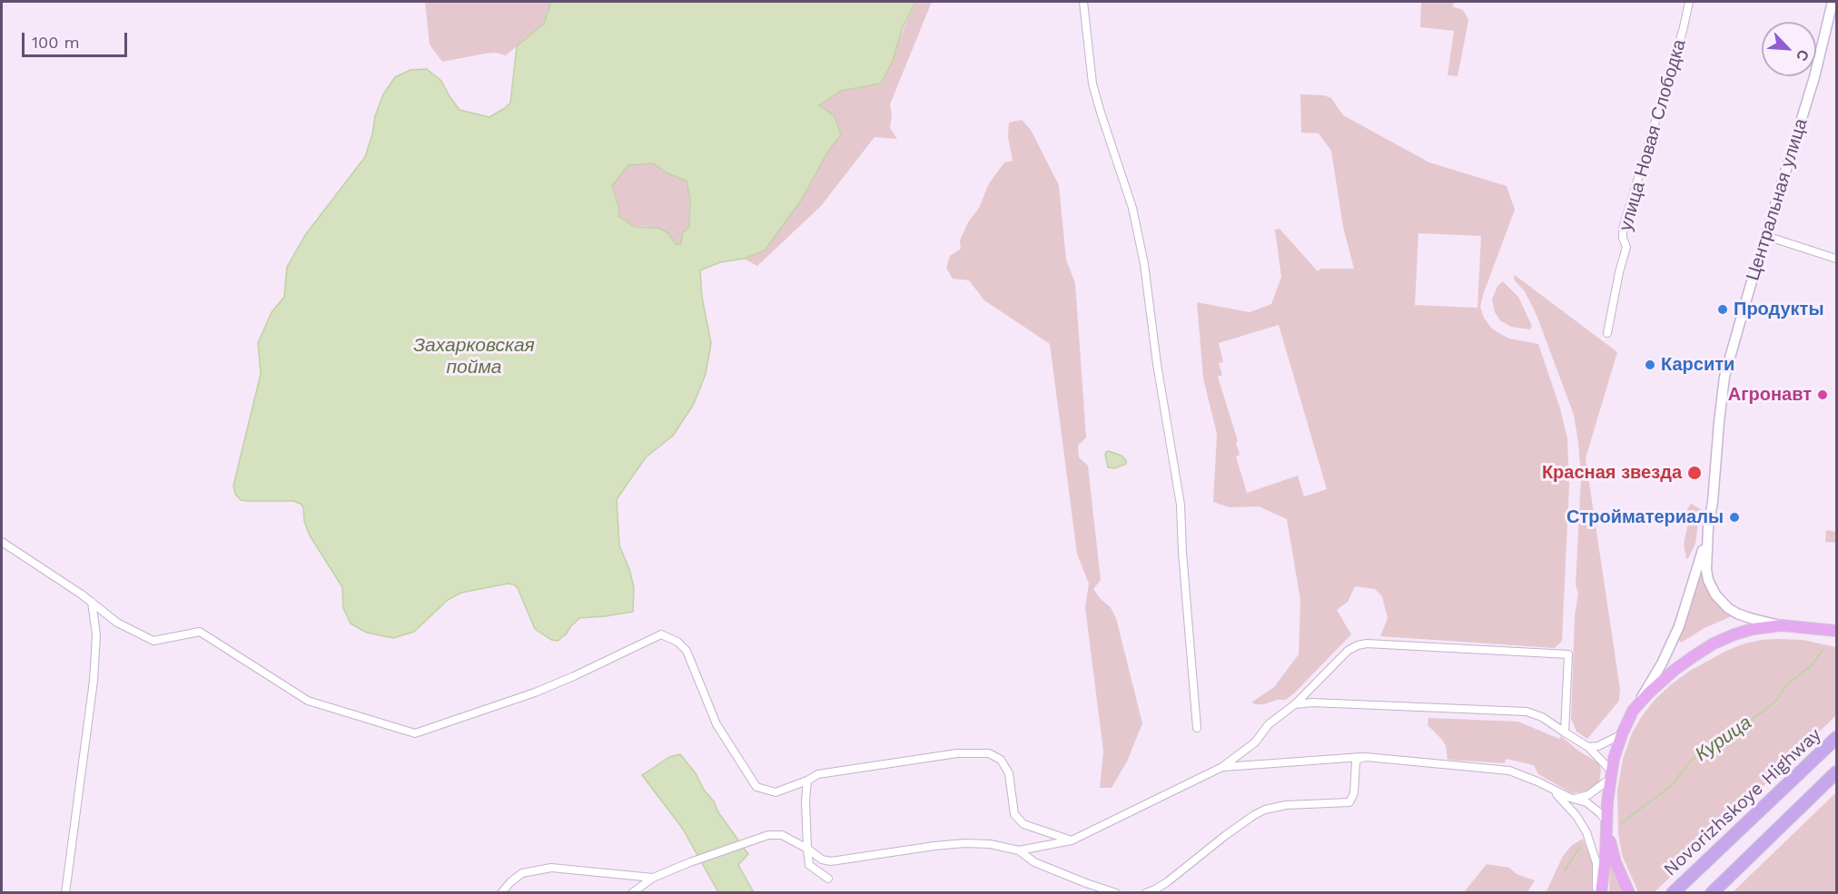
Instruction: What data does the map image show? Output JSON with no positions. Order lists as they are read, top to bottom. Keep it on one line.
{"streets":{"highway":["Novorizhskoye Highway"],"main road":["Центральная улица"],"street":["улица Новая Слободка"]},"water":["Захарковская пойма","Курица"],"places":["Продукты","Карсити","Агронавт","Красная звезда","Стройматериалы"],"scale_bar":"100 m","north":"bottom right"}
